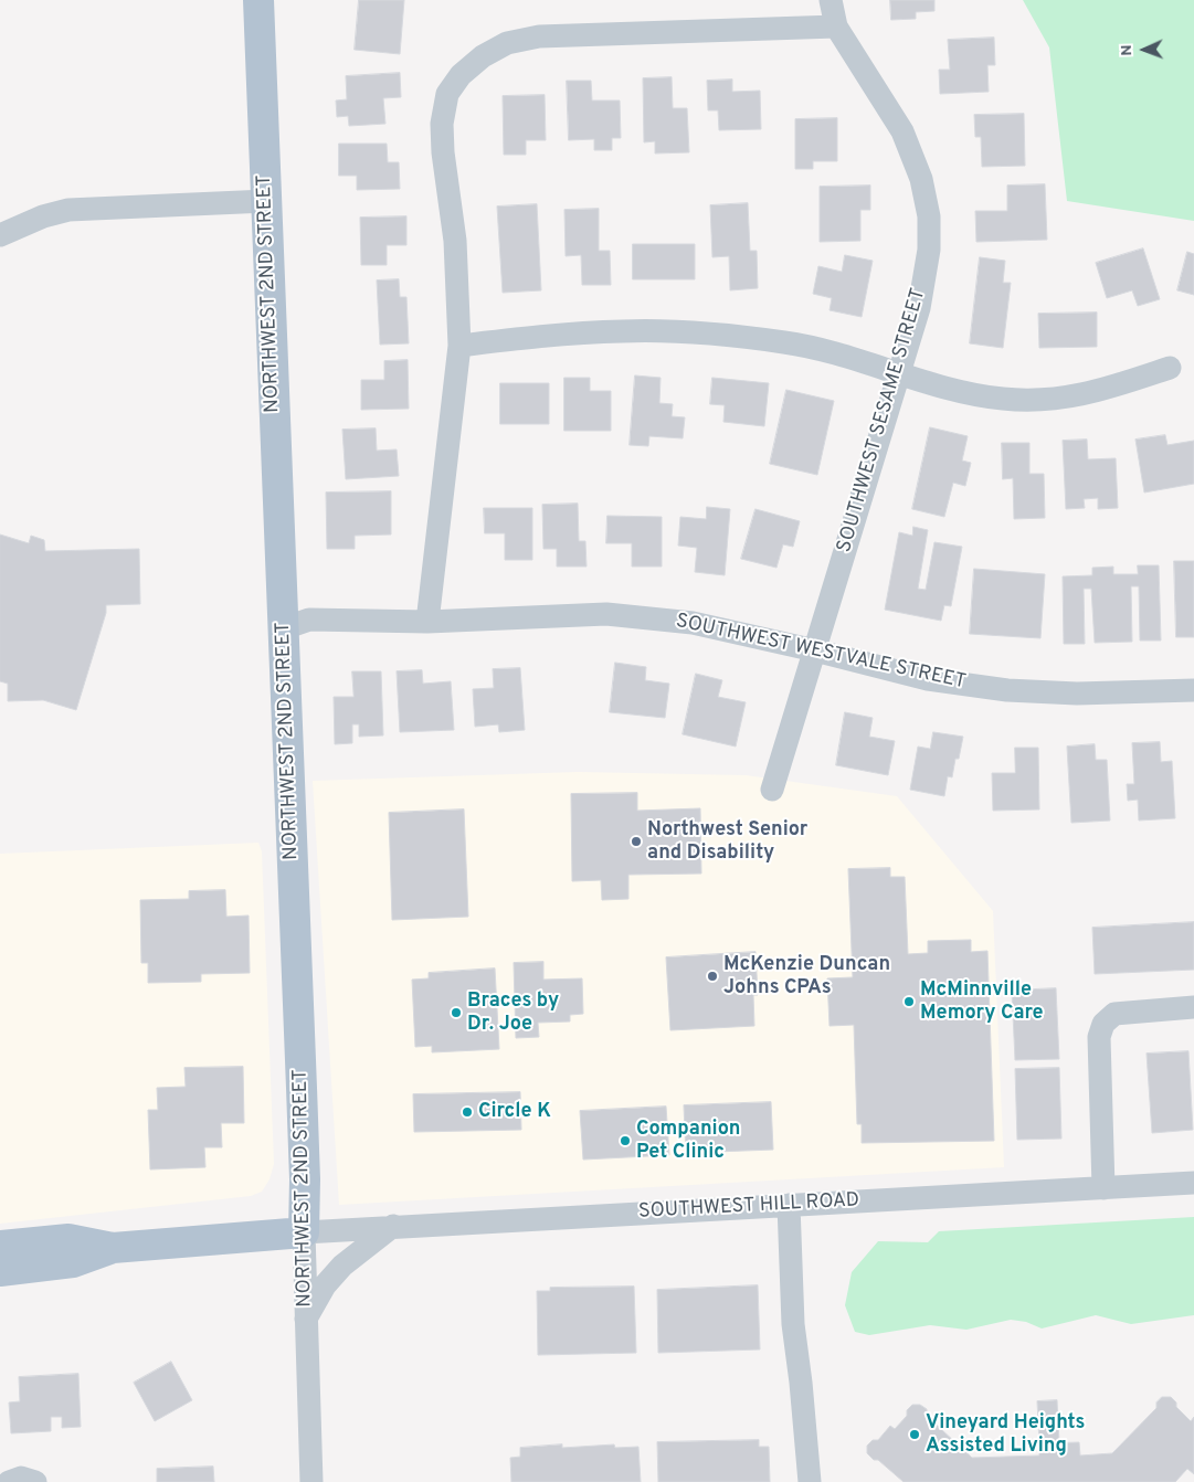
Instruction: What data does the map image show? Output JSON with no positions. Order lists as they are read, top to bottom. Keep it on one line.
{"streets":{"main road":["NORTHWEST 2ND STREET"],"street":["SOUTHWEST SESAME STREET","SOUTHWEST WESTVALE STREET","SOUTHWEST HILL ROAD"]},"crossings":[["NORTHWEST 2ND STREET","SOUTHWEST WESTVALE STREET"],["NORTHWEST 2ND STREET","SOUTHWEST HILL ROAD"],["SOUTHWEST SESAME STREET","SOUTHWEST WESTVALE STREET"]],"places":["Northwest Senior and Disability","McKenzie Duncan Johns CPAs","McMinnville Memory Care","Braces by Dr. Joe","Circle K","Companion Pet Clinic","Vineyard Heights Assisted Living"],"north":"left"}
